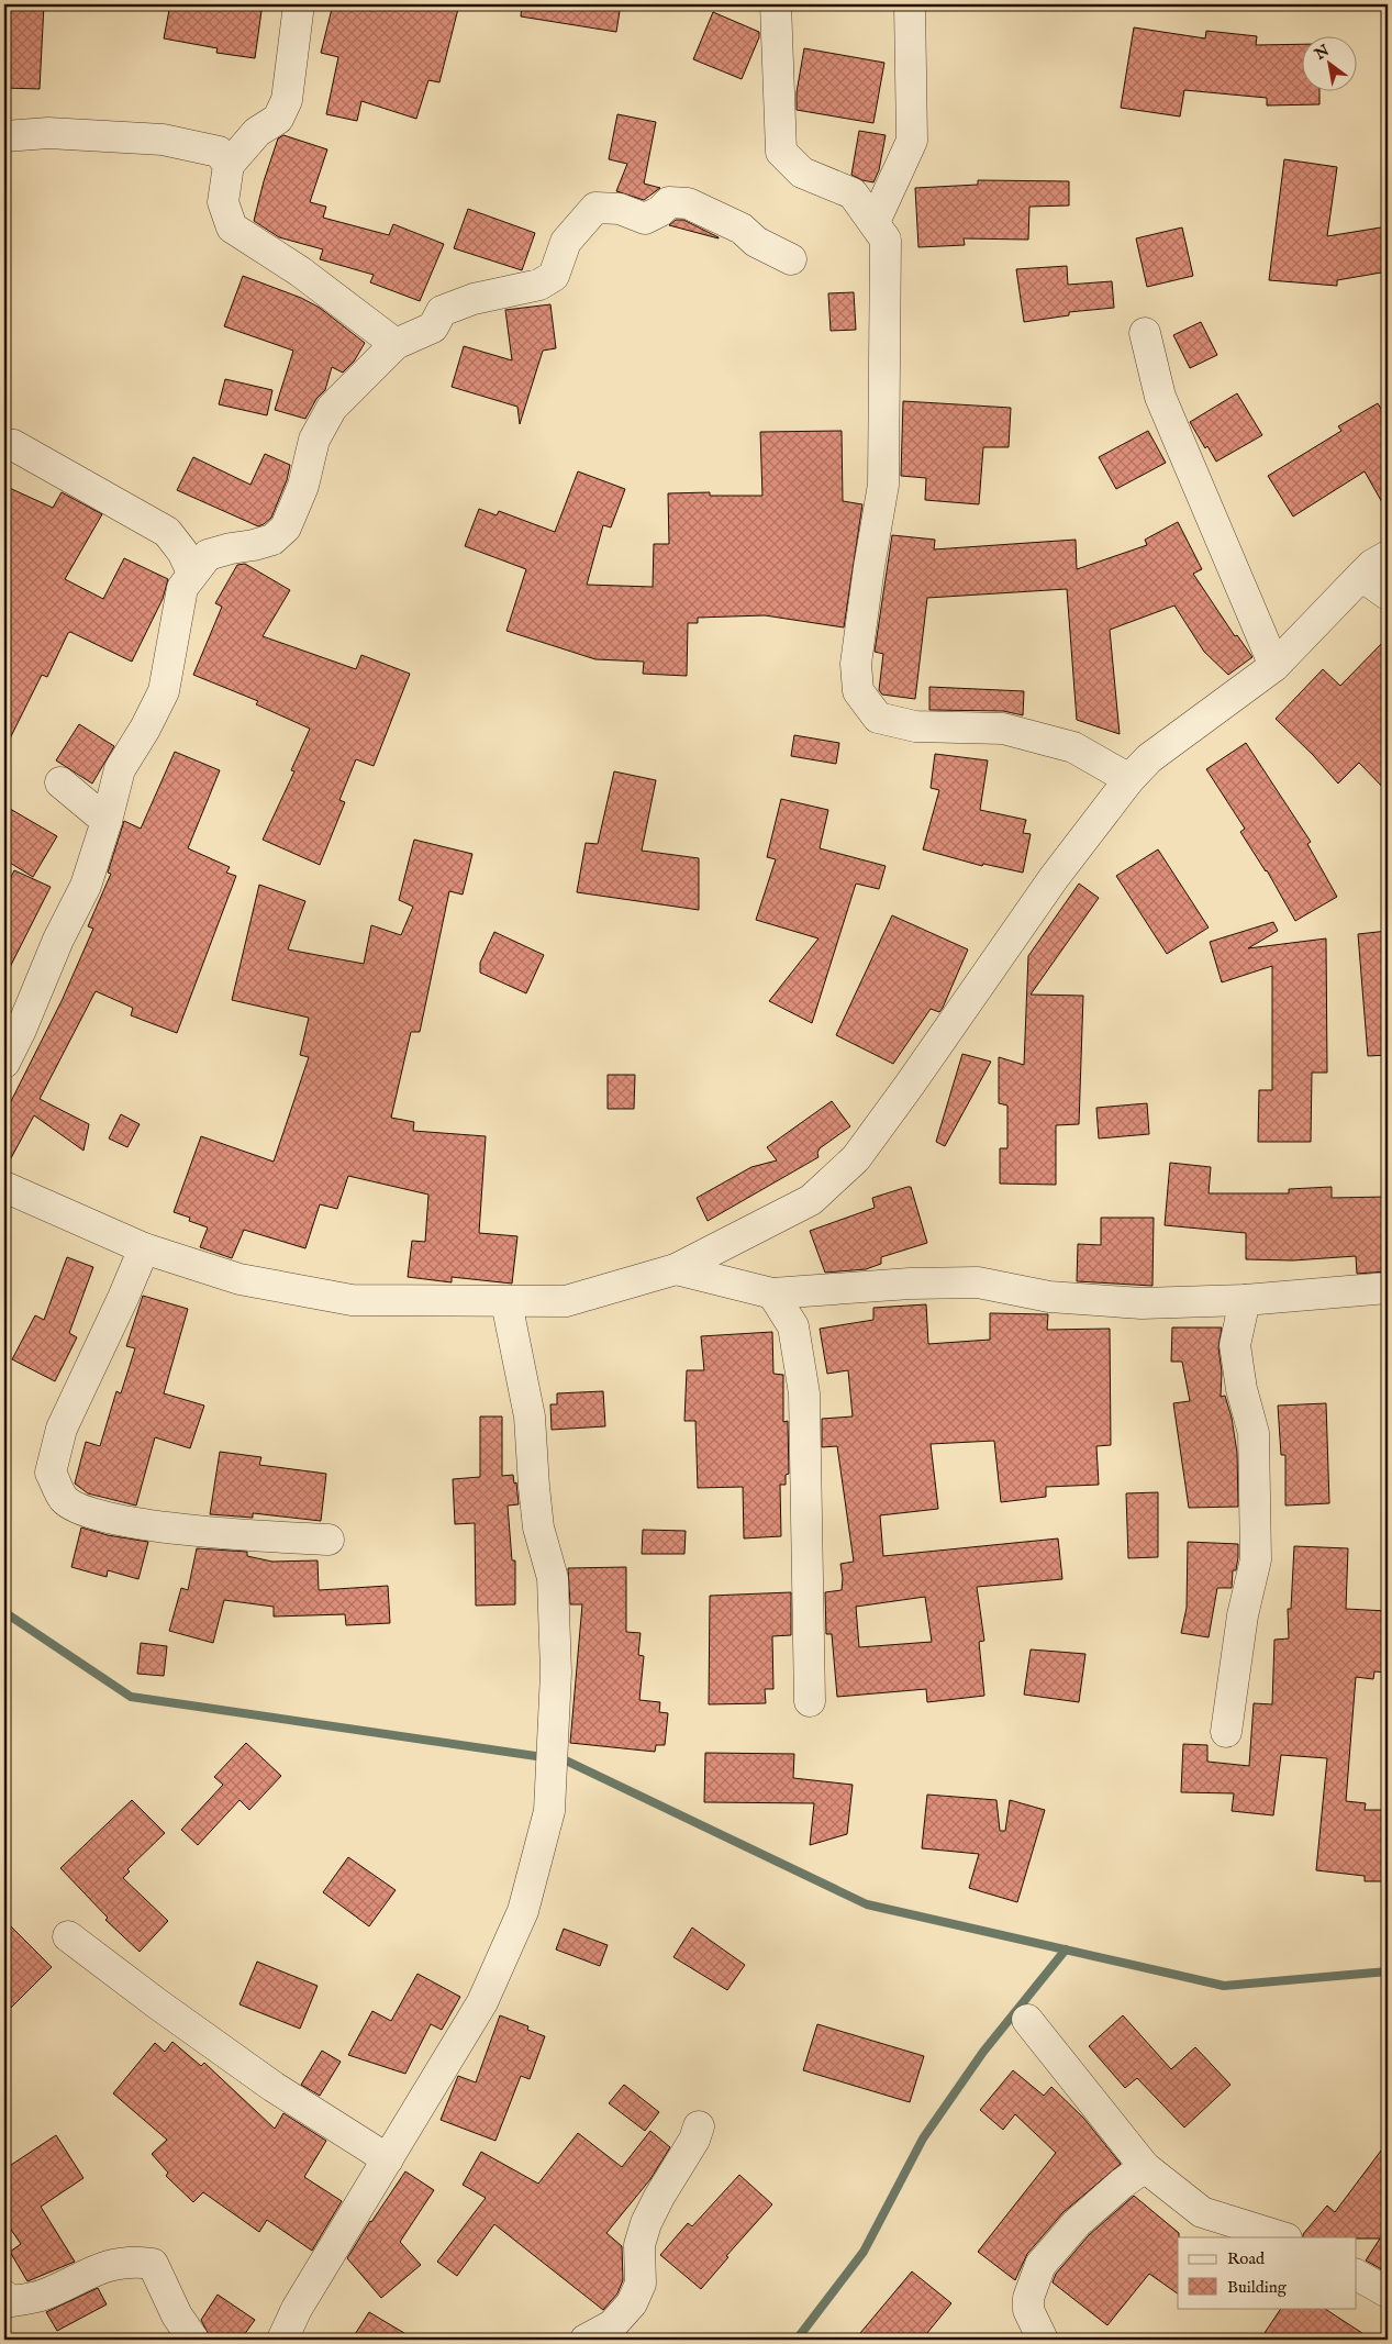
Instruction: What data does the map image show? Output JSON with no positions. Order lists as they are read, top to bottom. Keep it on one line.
{"legend":["Road","Building"],"north":"top left"}
